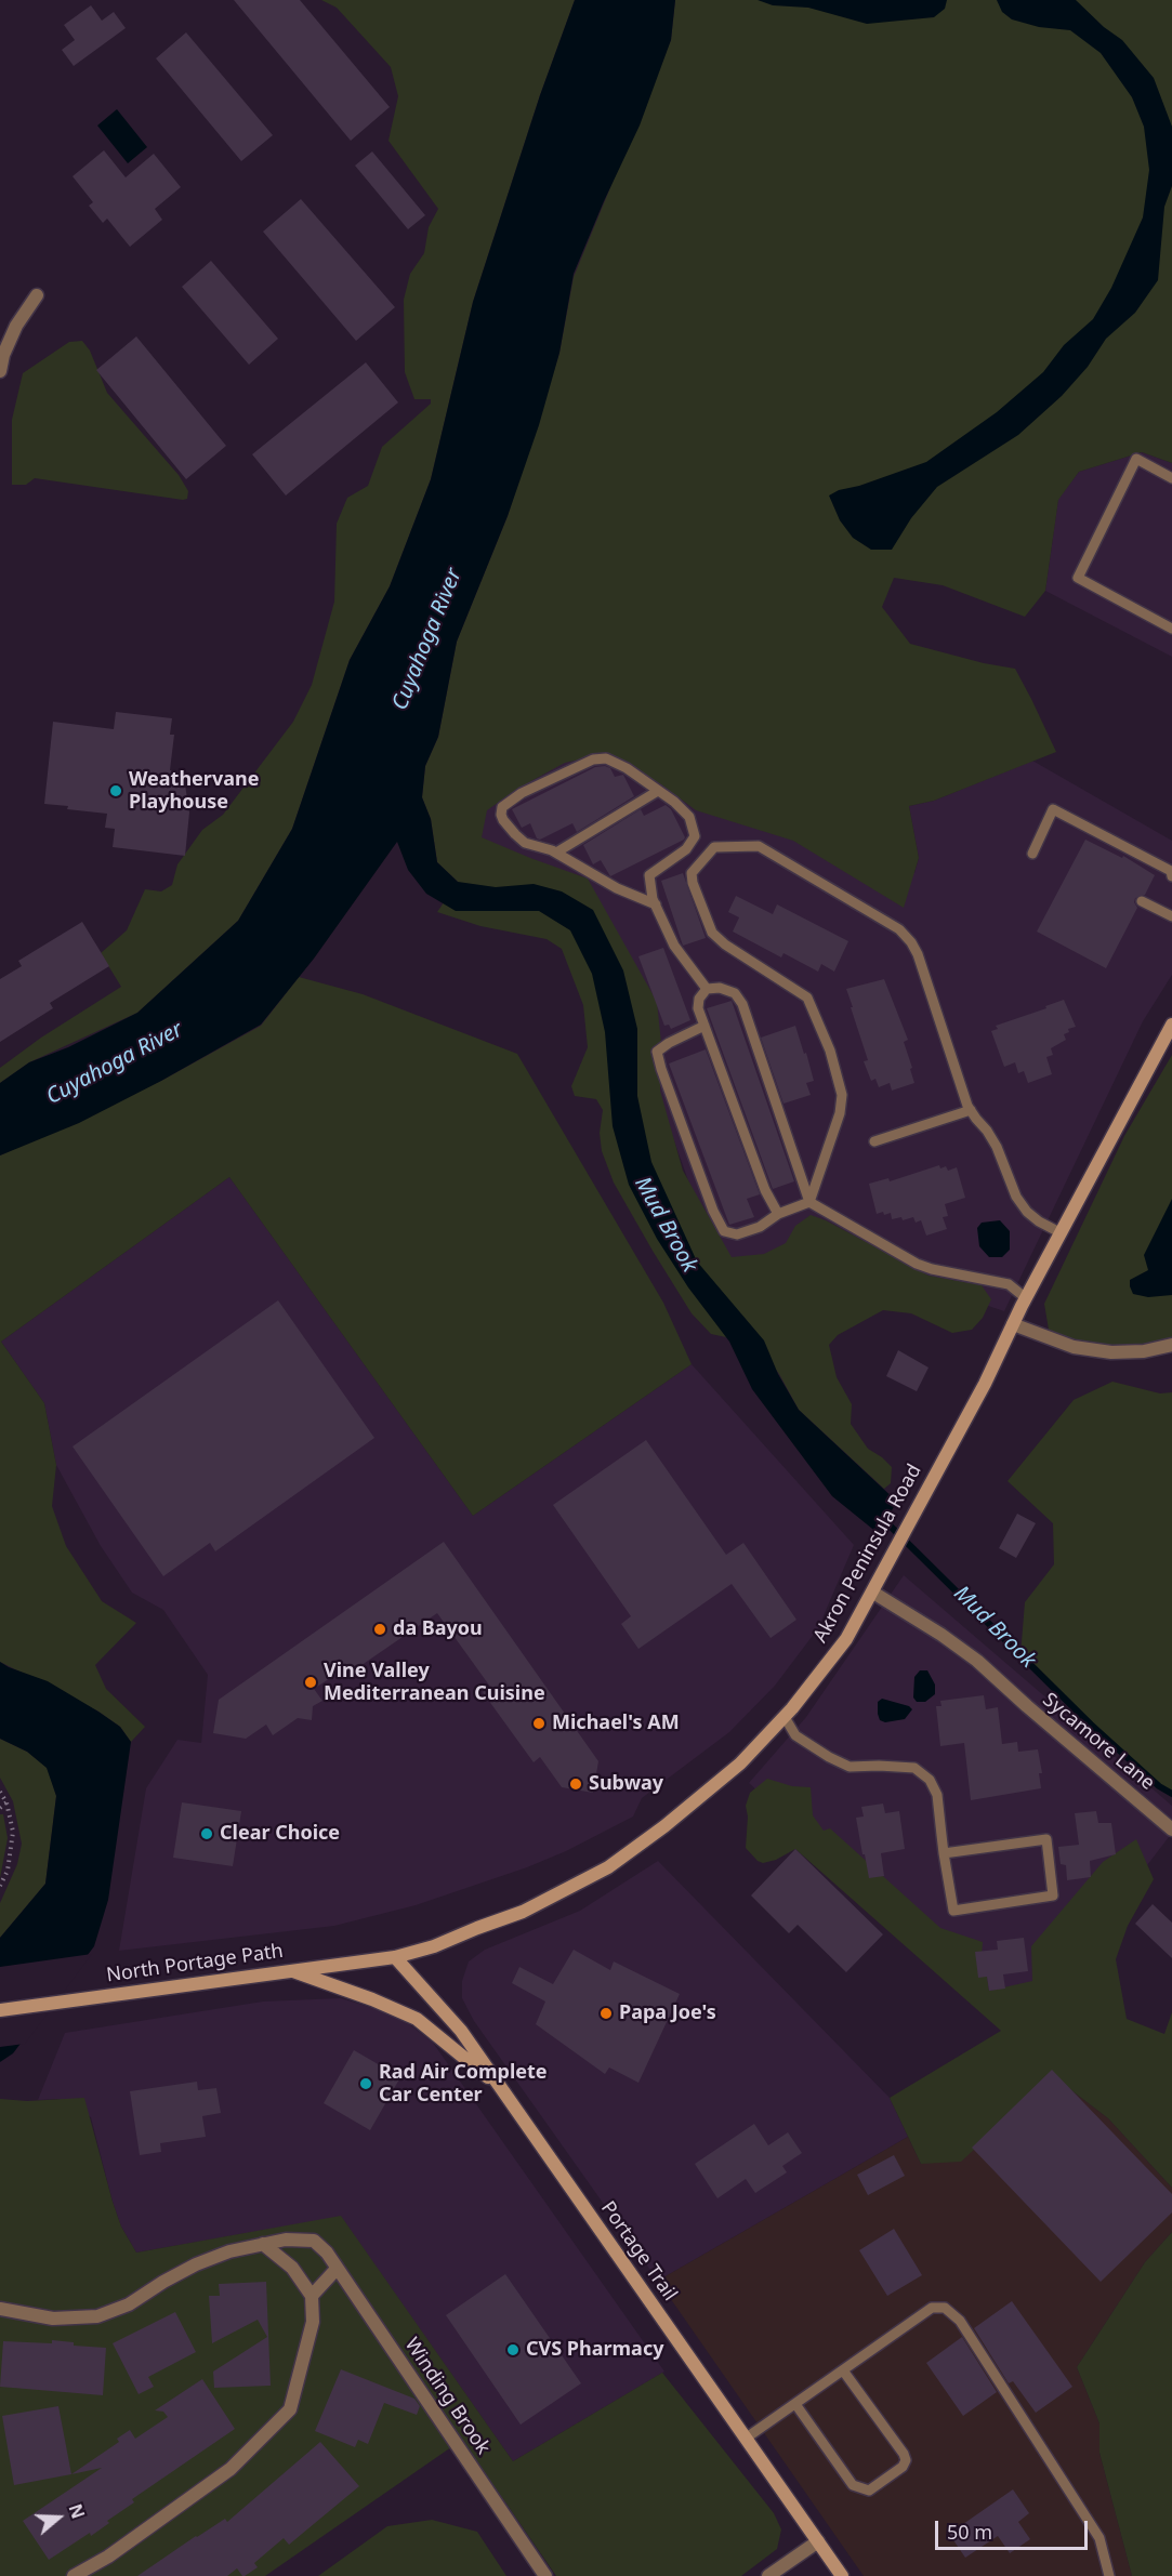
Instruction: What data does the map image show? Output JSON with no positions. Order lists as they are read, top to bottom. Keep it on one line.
{"streets":{"main road":["Akron Peninsula Road","North Portage Path","Portage Trail"],"street":["Sycamore Lane","Winding Brook"]},"crossings":[["Akron Peninsula Road","Sycamore Lane"],["Akron Peninsula Road","North Portage Path"],["Akron Peninsula Road","Portage Trail"],["North Portage Path","Portage Trail"]],"water":["Cuyahoga River","Mud Brook"],"places":["Weathervane Playhouse","da Bayou","Vine Valley Mediterranean Cuisine","Michael's AM","Subway","Clear Choice","Papa Joe's","Rad Air Complete Car Center","CVS Pharmacy"],"scale_bar":"50 m","north":"right"}
